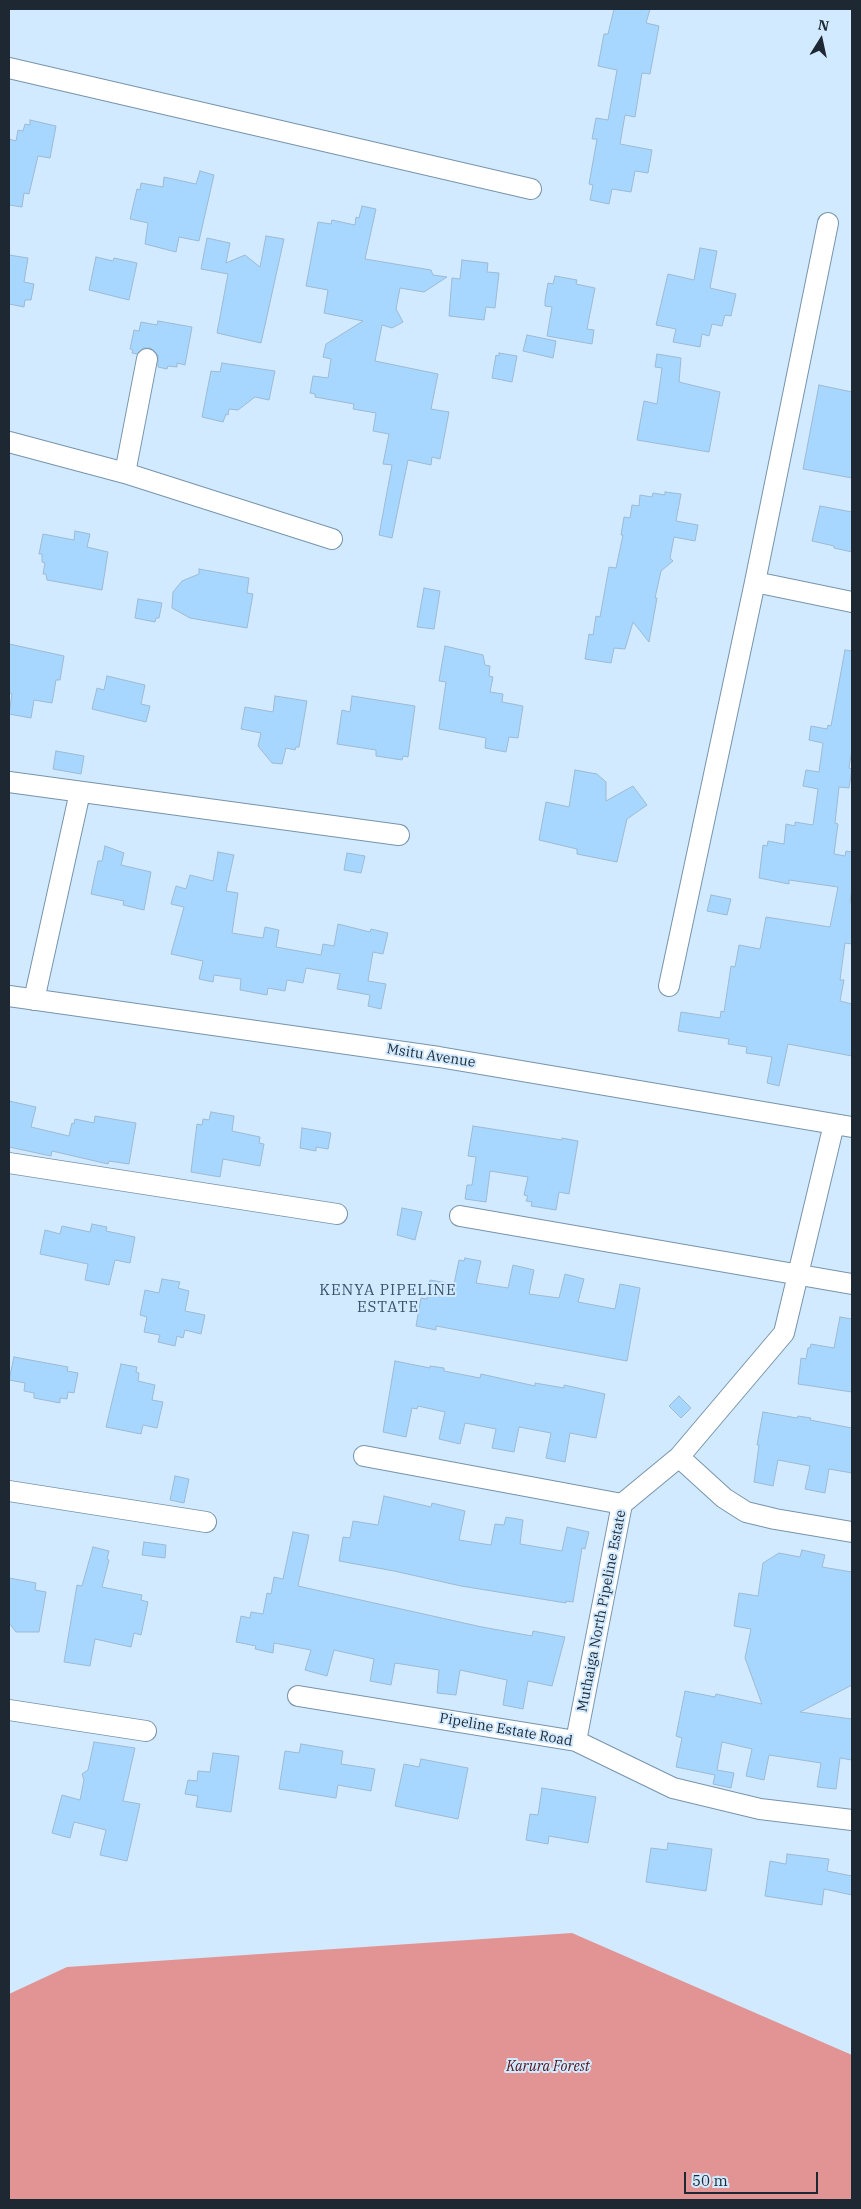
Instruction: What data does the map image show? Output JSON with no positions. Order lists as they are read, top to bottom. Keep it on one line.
{"streets":{"street":["Msitu Avenue","Muthaiga North Pipeline Estate","Pipeline Estate Road"]},"crossings":[["Msitu Avenue","Muthaiga North Pipeline Estate"],["Muthaiga North Pipeline Estate","Pipeline Estate Road"]],"districts":["KENYA PIPELINE ESTATE"],"parks":["Karura Forest"],"scale_bar":"50 m","north":"top"}
